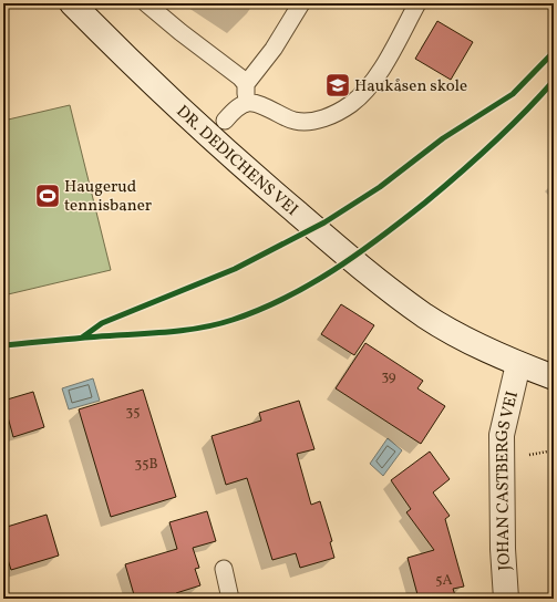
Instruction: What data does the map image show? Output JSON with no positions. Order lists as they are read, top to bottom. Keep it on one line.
{"streets":{"street":["DR. DEDICHENS VEI","JOHAN CASTBERGS VEI"]},"crossings":[["DR. DEDICHENS VEI","JOHAN CASTBERGS VEI"]],"places":{"school or university":["Haukåsen skole"],"sports":["Haugerud tennisbaner"]},"house_numbers":["39","35","35B","5A"]}
